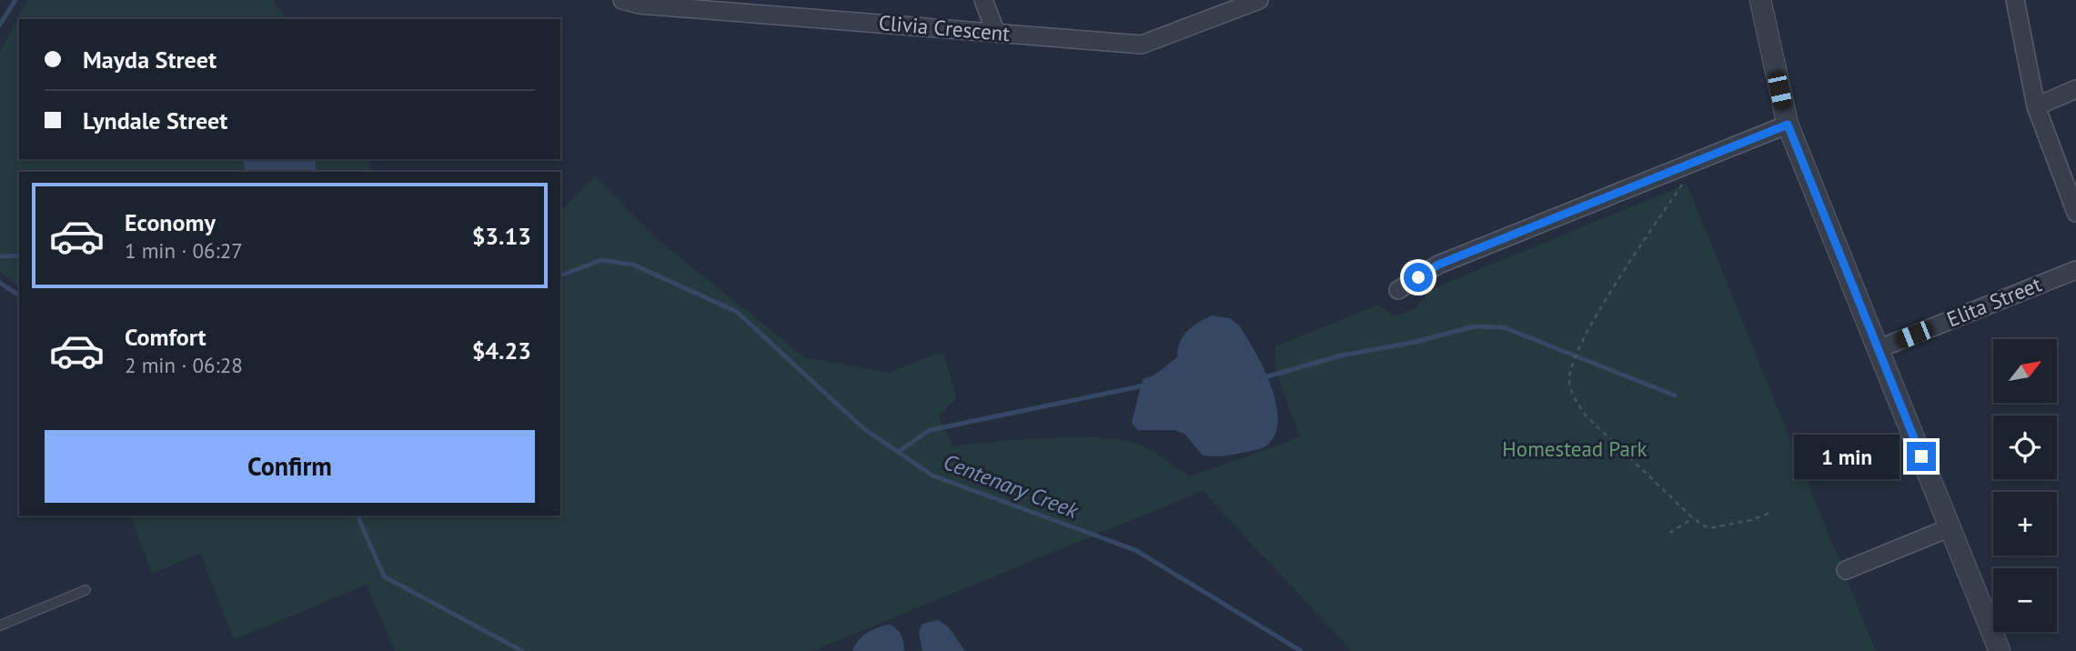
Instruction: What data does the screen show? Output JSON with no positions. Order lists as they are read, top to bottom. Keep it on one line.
{"streets":{"street":["Clivia Crescent","Elita Street"]},"water":["Centenary Creek"],"parks":["Homestead Park"],"north":"top right","page":{"banner":["Mayda Street","Lyndale Street"],"list":[{"name":"Economy","note":"1 min · 06:27","value":"$3.13"},{"name":"Comfort","note":"2 min · 06:28","value":"$4.23"}],"map_buttons":["+","−"],"buttons":"Confirm","bubble":"1 min"}}
